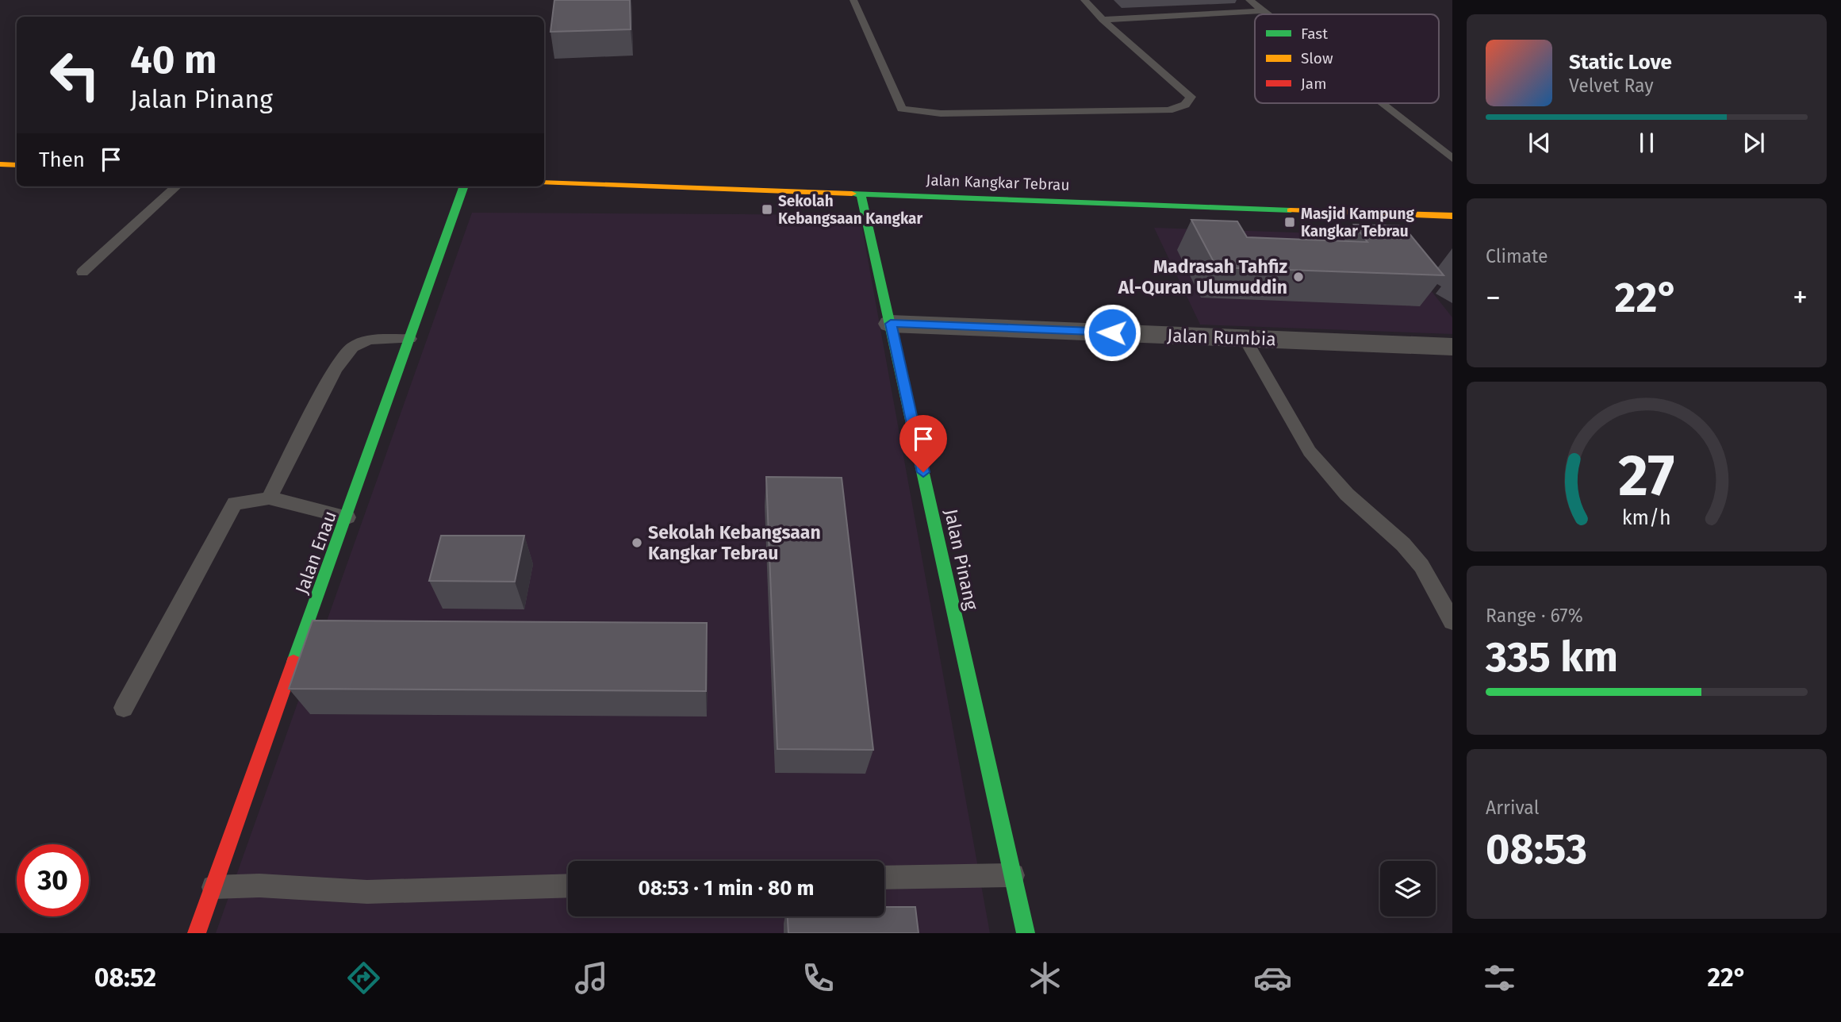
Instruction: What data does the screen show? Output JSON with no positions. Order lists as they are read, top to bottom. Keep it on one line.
{"streets":{"street":["Jalan Kangkar Tebrau","Jalan Rumbia","Jalan Enau","Jalan Pinang"]},"crossings":[["Jalan Kangkar Tebrau","Jalan Pinang"],["Jalan Rumbia","Jalan Pinang"]],"places":{"transit":["Sekolah Kebangsaan Kangkar","Masjid Kampung Kangkar Tebrau"],"other":["Madrasah Tahfiz Al-Quran Ulumuddin","Sekolah Kebangsaan Kangkar Tebrau"]},"legend":["Fast","Slow","Jam"],"page":{"turn":["40 m","Jalan Pinang"],"song":["Static Love","Velvet Ray"],"then":"Then","tile":["Climate",["Range · 67%","335 km"],["Arrival","08:53"]],"heat":["−","22°","+"],"limit":"30","trip":"08:53 · 1 min · 80 m","tabs":["08:52","22°"],"gauge":["27","km/h"]}}
